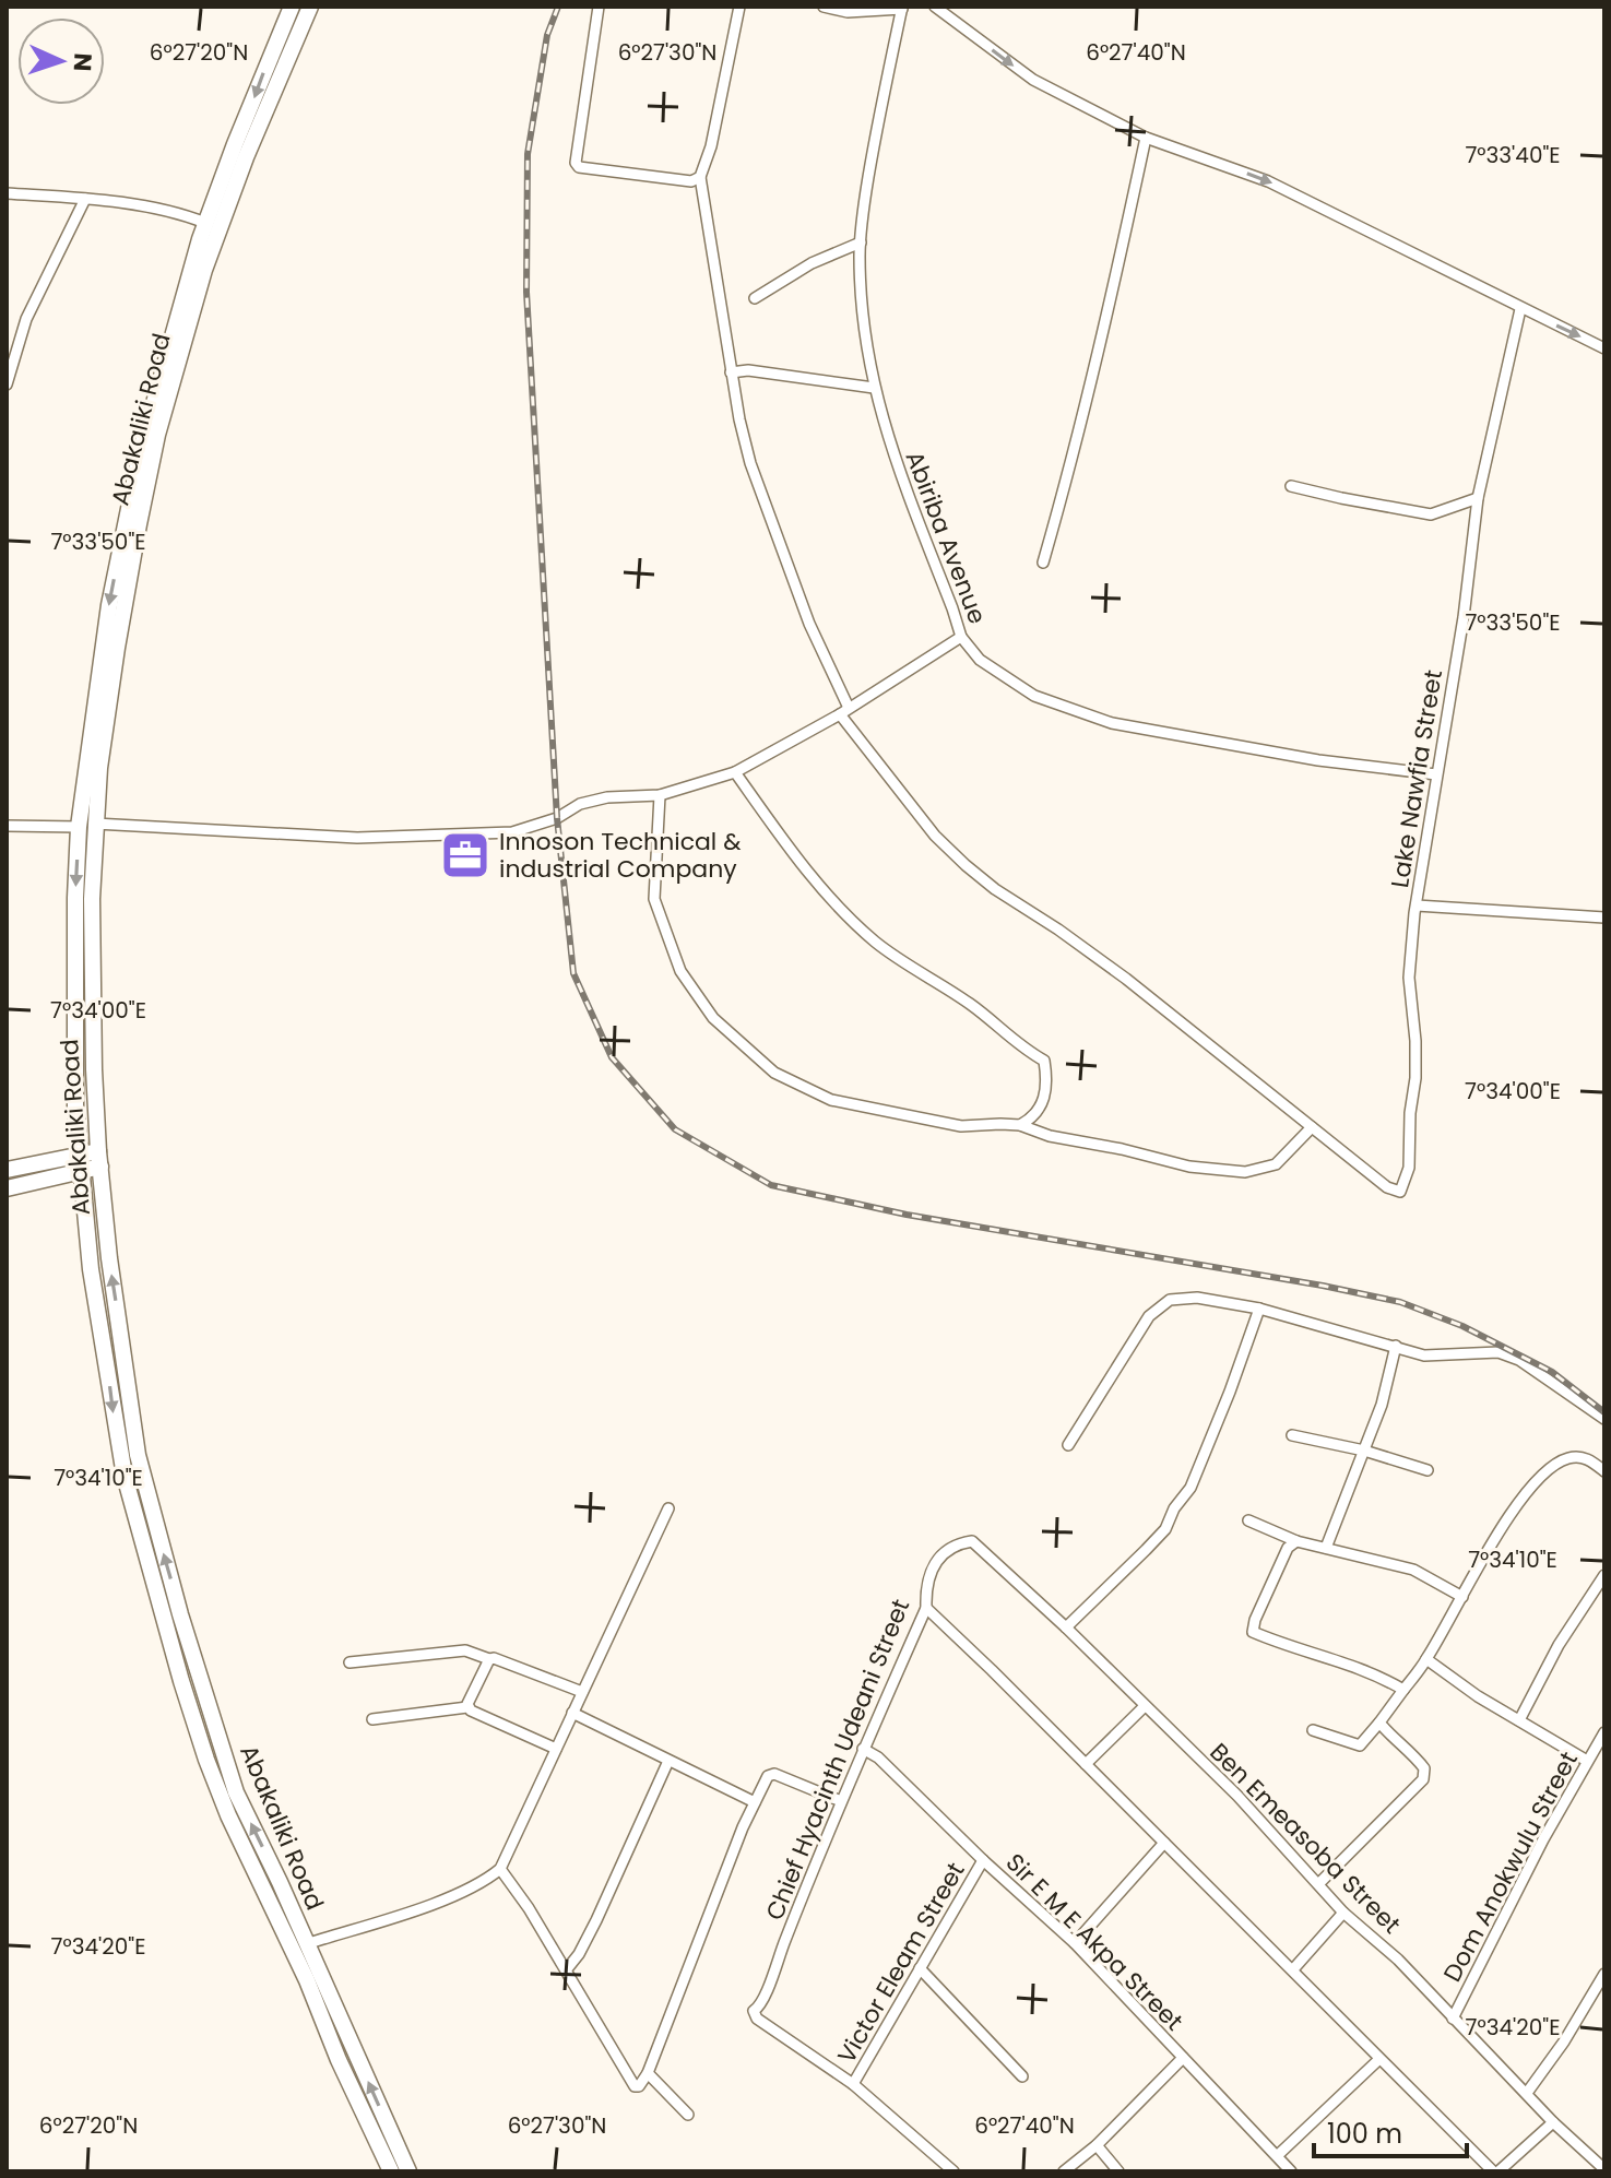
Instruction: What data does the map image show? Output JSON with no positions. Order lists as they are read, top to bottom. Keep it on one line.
{"streets":{"main road":["Abakaliki Road"],"street":["Abiriba Avenue","Lake Nawfia Street","Chief Hyacinth Udeani Street","Ben Emeasoba Street","Dom Anokwulu Street","Sir E M E Akpa Street","Victor Eleam Street"]},"crossings":[["Abiriba Avenue","Lake Nawfia Street"],["Chief Hyacinth Udeani Street","Ben Emeasoba Street"],["Chief Hyacinth Udeani Street","Sir E M E Akpa Street"],["Chief Hyacinth Udeani Street","Victor Eleam Street"],["Ben Emeasoba Street","Dom Anokwulu Street"],["Sir E M E Akpa Street","Victor Eleam Street"]],"places":{"office":["Innoson Technical & industrial Company"]},"scale_bar":"100 m","north":"right","coordinates":["6°27'20\"N","6°27'30\"N","6°27'40\"N","7°33'40\"E","7°33'50\"E","7°34'00\"E","7°34'10\"E","7°34'20\"E"]}
